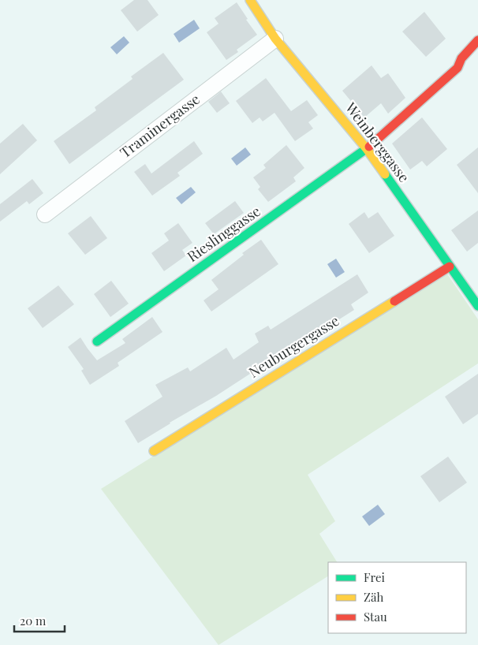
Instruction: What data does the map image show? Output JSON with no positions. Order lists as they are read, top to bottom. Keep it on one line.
{"streets":{"street":["Traminergasse","Weinberggasse","Rieslinggasse","Neuburgergasse"]},"crossings":[["Traminergasse","Weinberggasse"],["Weinberggasse","Rieslinggasse"],["Weinberggasse","Neuburgergasse"]],"legend":["Frei","Zäh","Stau"],"scale_bar":"20 m"}
